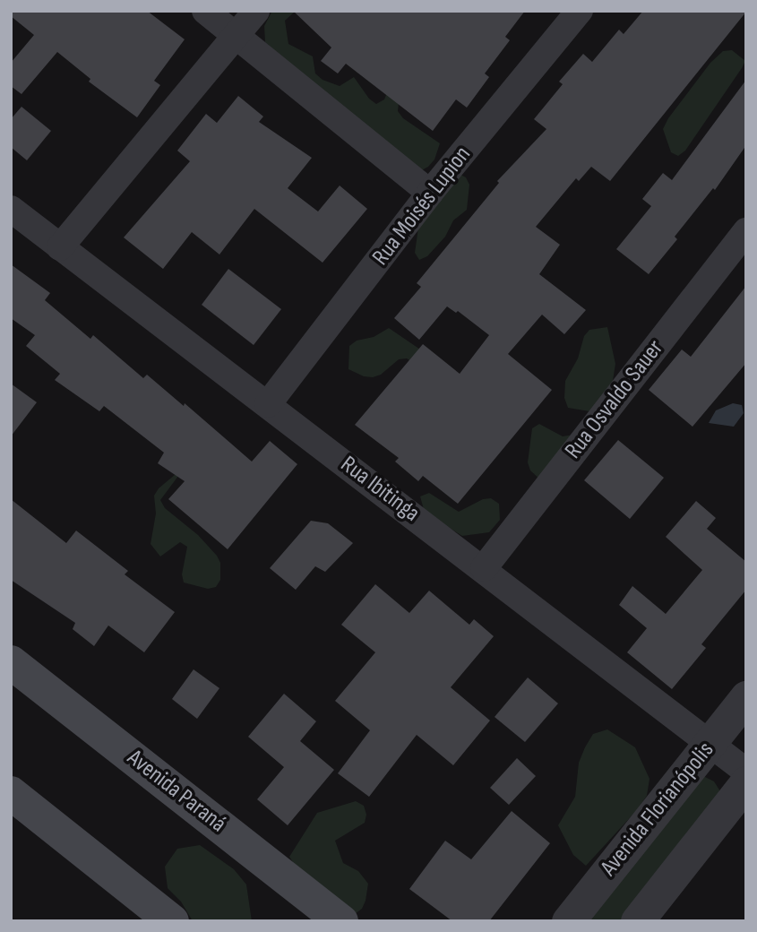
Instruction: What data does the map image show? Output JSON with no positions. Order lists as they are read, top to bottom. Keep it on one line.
{"streets":{"main road":["Avenida Paraná"],"street":["Rua Moisés Lupion","Rua Osvaldo Sauer","Rua Ibitinga","Avenida Florianópolis"]},"crossings":[["Rua Moisés Lupion","Rua Ibitinga"],["Rua Osvaldo Sauer","Rua Ibitinga"],["Rua Ibitinga","Avenida Florianópolis"]]}
